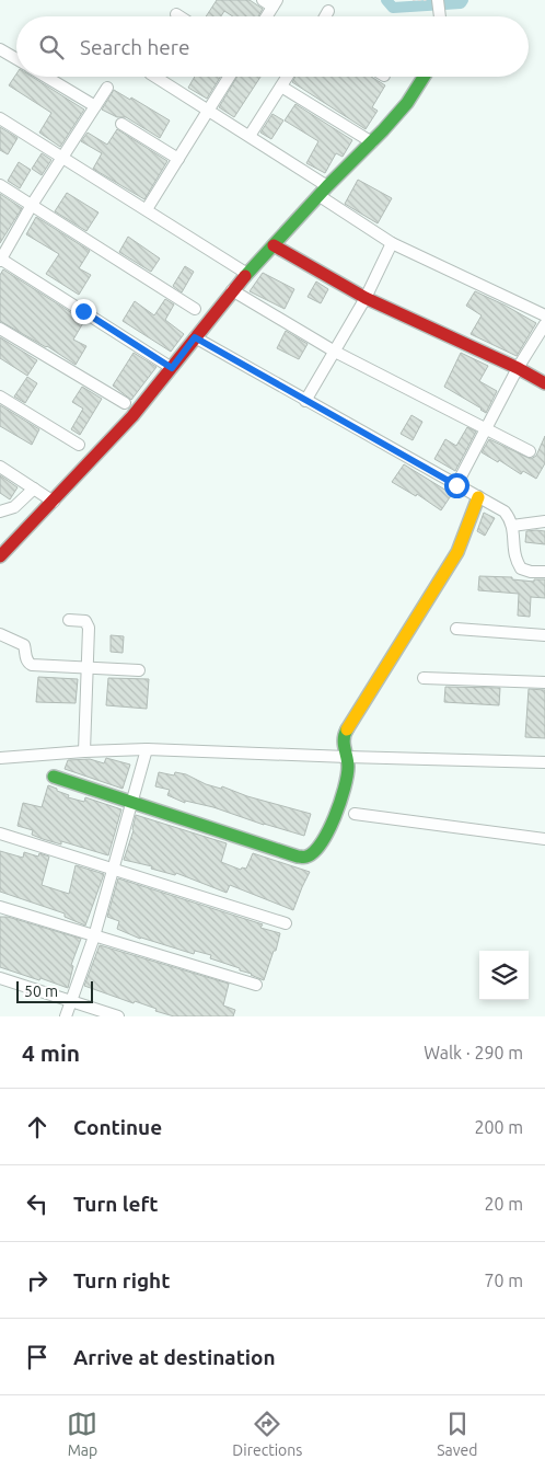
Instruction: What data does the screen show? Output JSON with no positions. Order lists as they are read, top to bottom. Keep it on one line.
{"scale_bar":"50 m","page":{"search":"Search here","scale":"50 m","heading":["4 min","Walk · 290 m"],"list":[["Continue","200 m"],["Turn left","20 m"],["Turn right","70 m"],"Arrive at destination"],"nav":["Map","Directions","Saved"]}}
